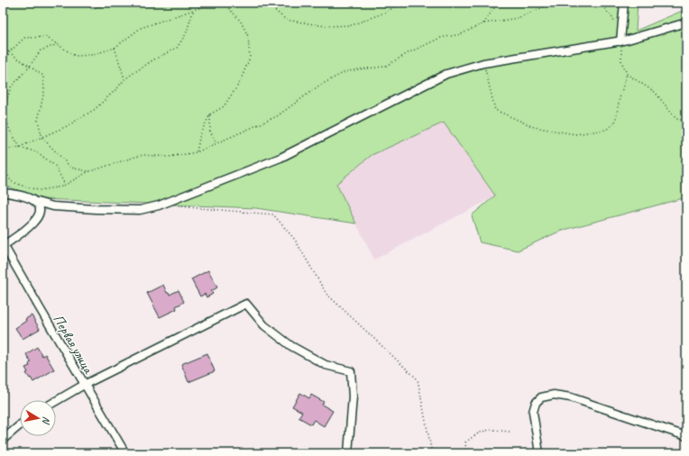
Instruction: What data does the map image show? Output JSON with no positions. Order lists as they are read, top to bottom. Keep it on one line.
{"streets":{"street":["Первая улица"]},"north":"right"}
